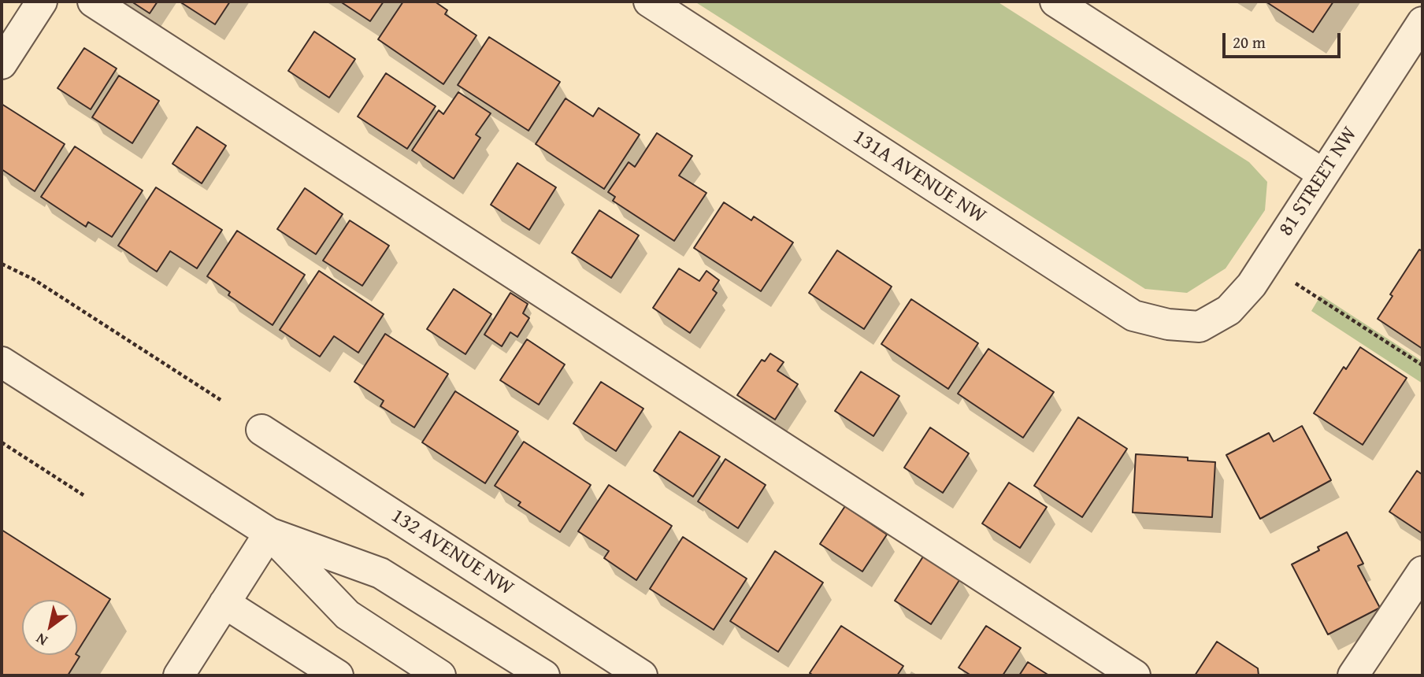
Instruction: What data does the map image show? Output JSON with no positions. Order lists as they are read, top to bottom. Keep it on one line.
{"streets":{"street":["131A AVENUE NW","81 STREET NW","132 AVENUE NW"]},"crossings":[["131A AVENUE NW","81 STREET NW"]],"scale_bar":"20 m","north":"bottom left"}
